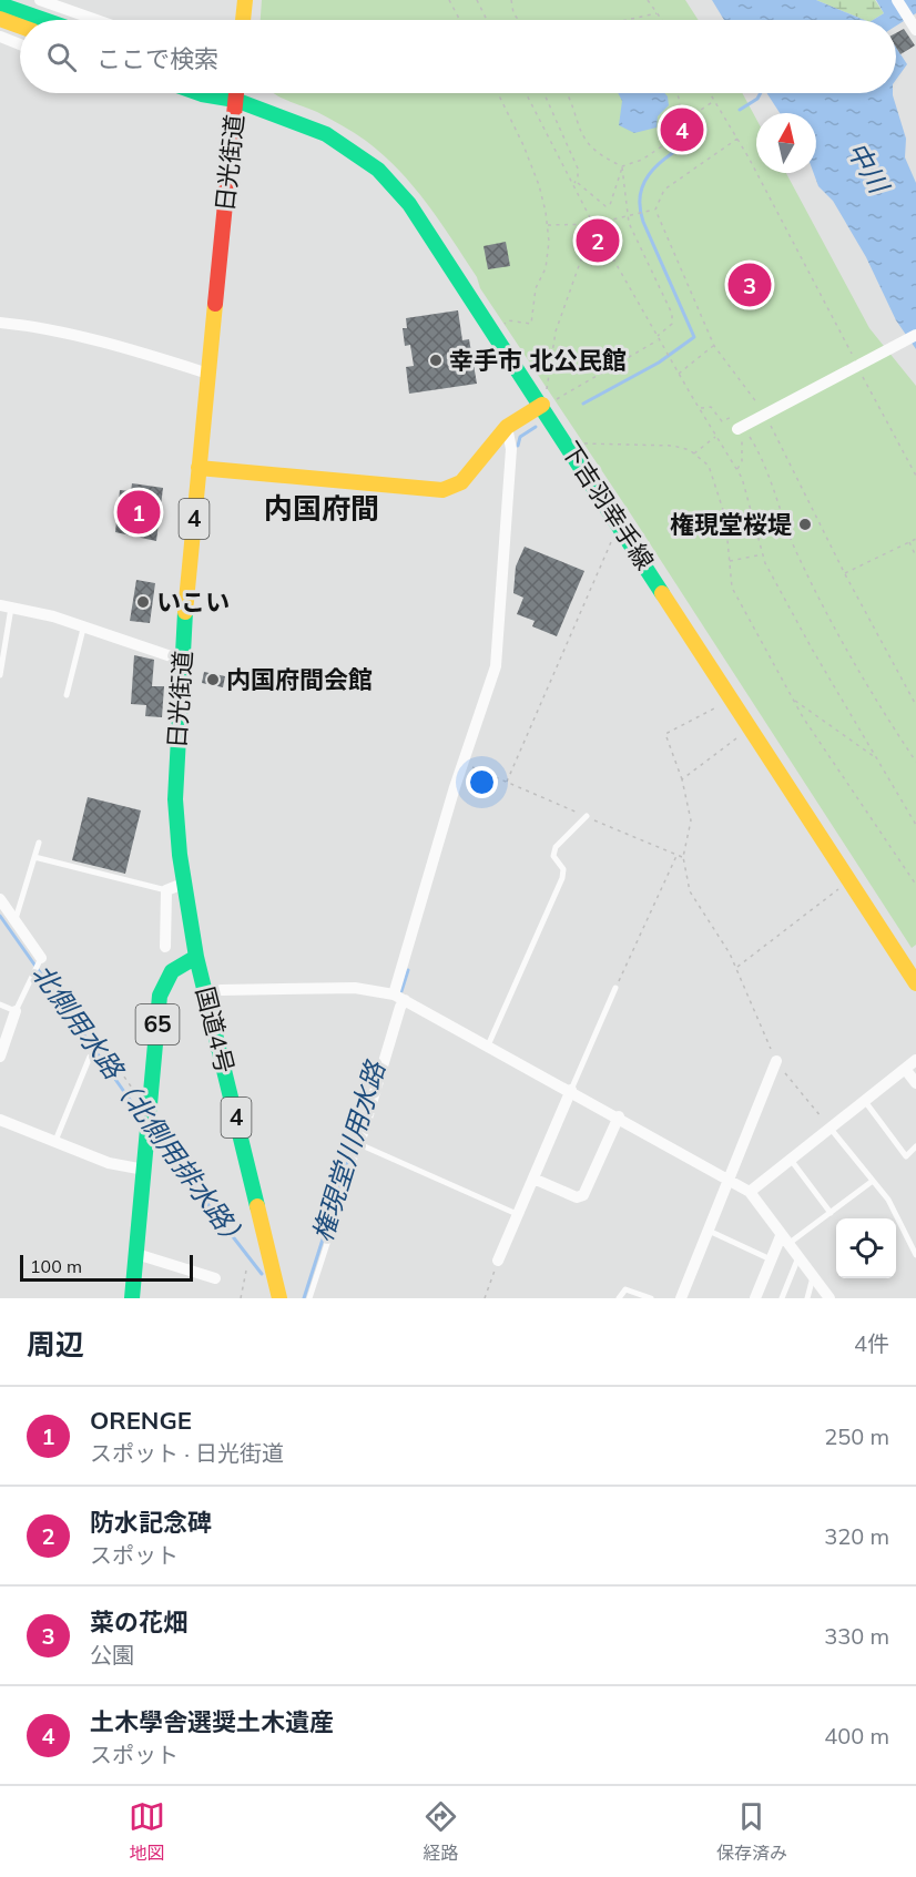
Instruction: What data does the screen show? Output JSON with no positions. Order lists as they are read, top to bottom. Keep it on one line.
{"streets":{"main road":["日光街道","下吉羽幸手線","4","65","国道4号"]},"crossings":[["日光街道","下吉羽幸手線"],["日光街道","65"],["日光街道","国道4号"],["65","国道4号"]],"districts":["内国府間"],"water":["中川","北側用水路（北側用排水路）","権現堂川用水路"],"places":["幸手市 北公民館","権現堂桜堤","いこい","内国府間会館"],"scale_bar":"100 m","north":"top","page":{"search":"ここで検索","pins":["4","2","3","1"],"scale":"100 m","heading":["周辺","4件"],"list":[{"mark":"1","name":"ORENGE","note":"スポット · 日光街道","value":"250 m"},{"mark":"2","name":"防水記念碑","note":"スポット","value":"320 m"},{"mark":"3","name":"菜の花畑","note":"公園","value":"330 m"},{"mark":"4","name":"土木學舎選奨土木遺産","note":"スポット","value":"400 m"}],"nav":["地図","経路","保存済み"]}}
